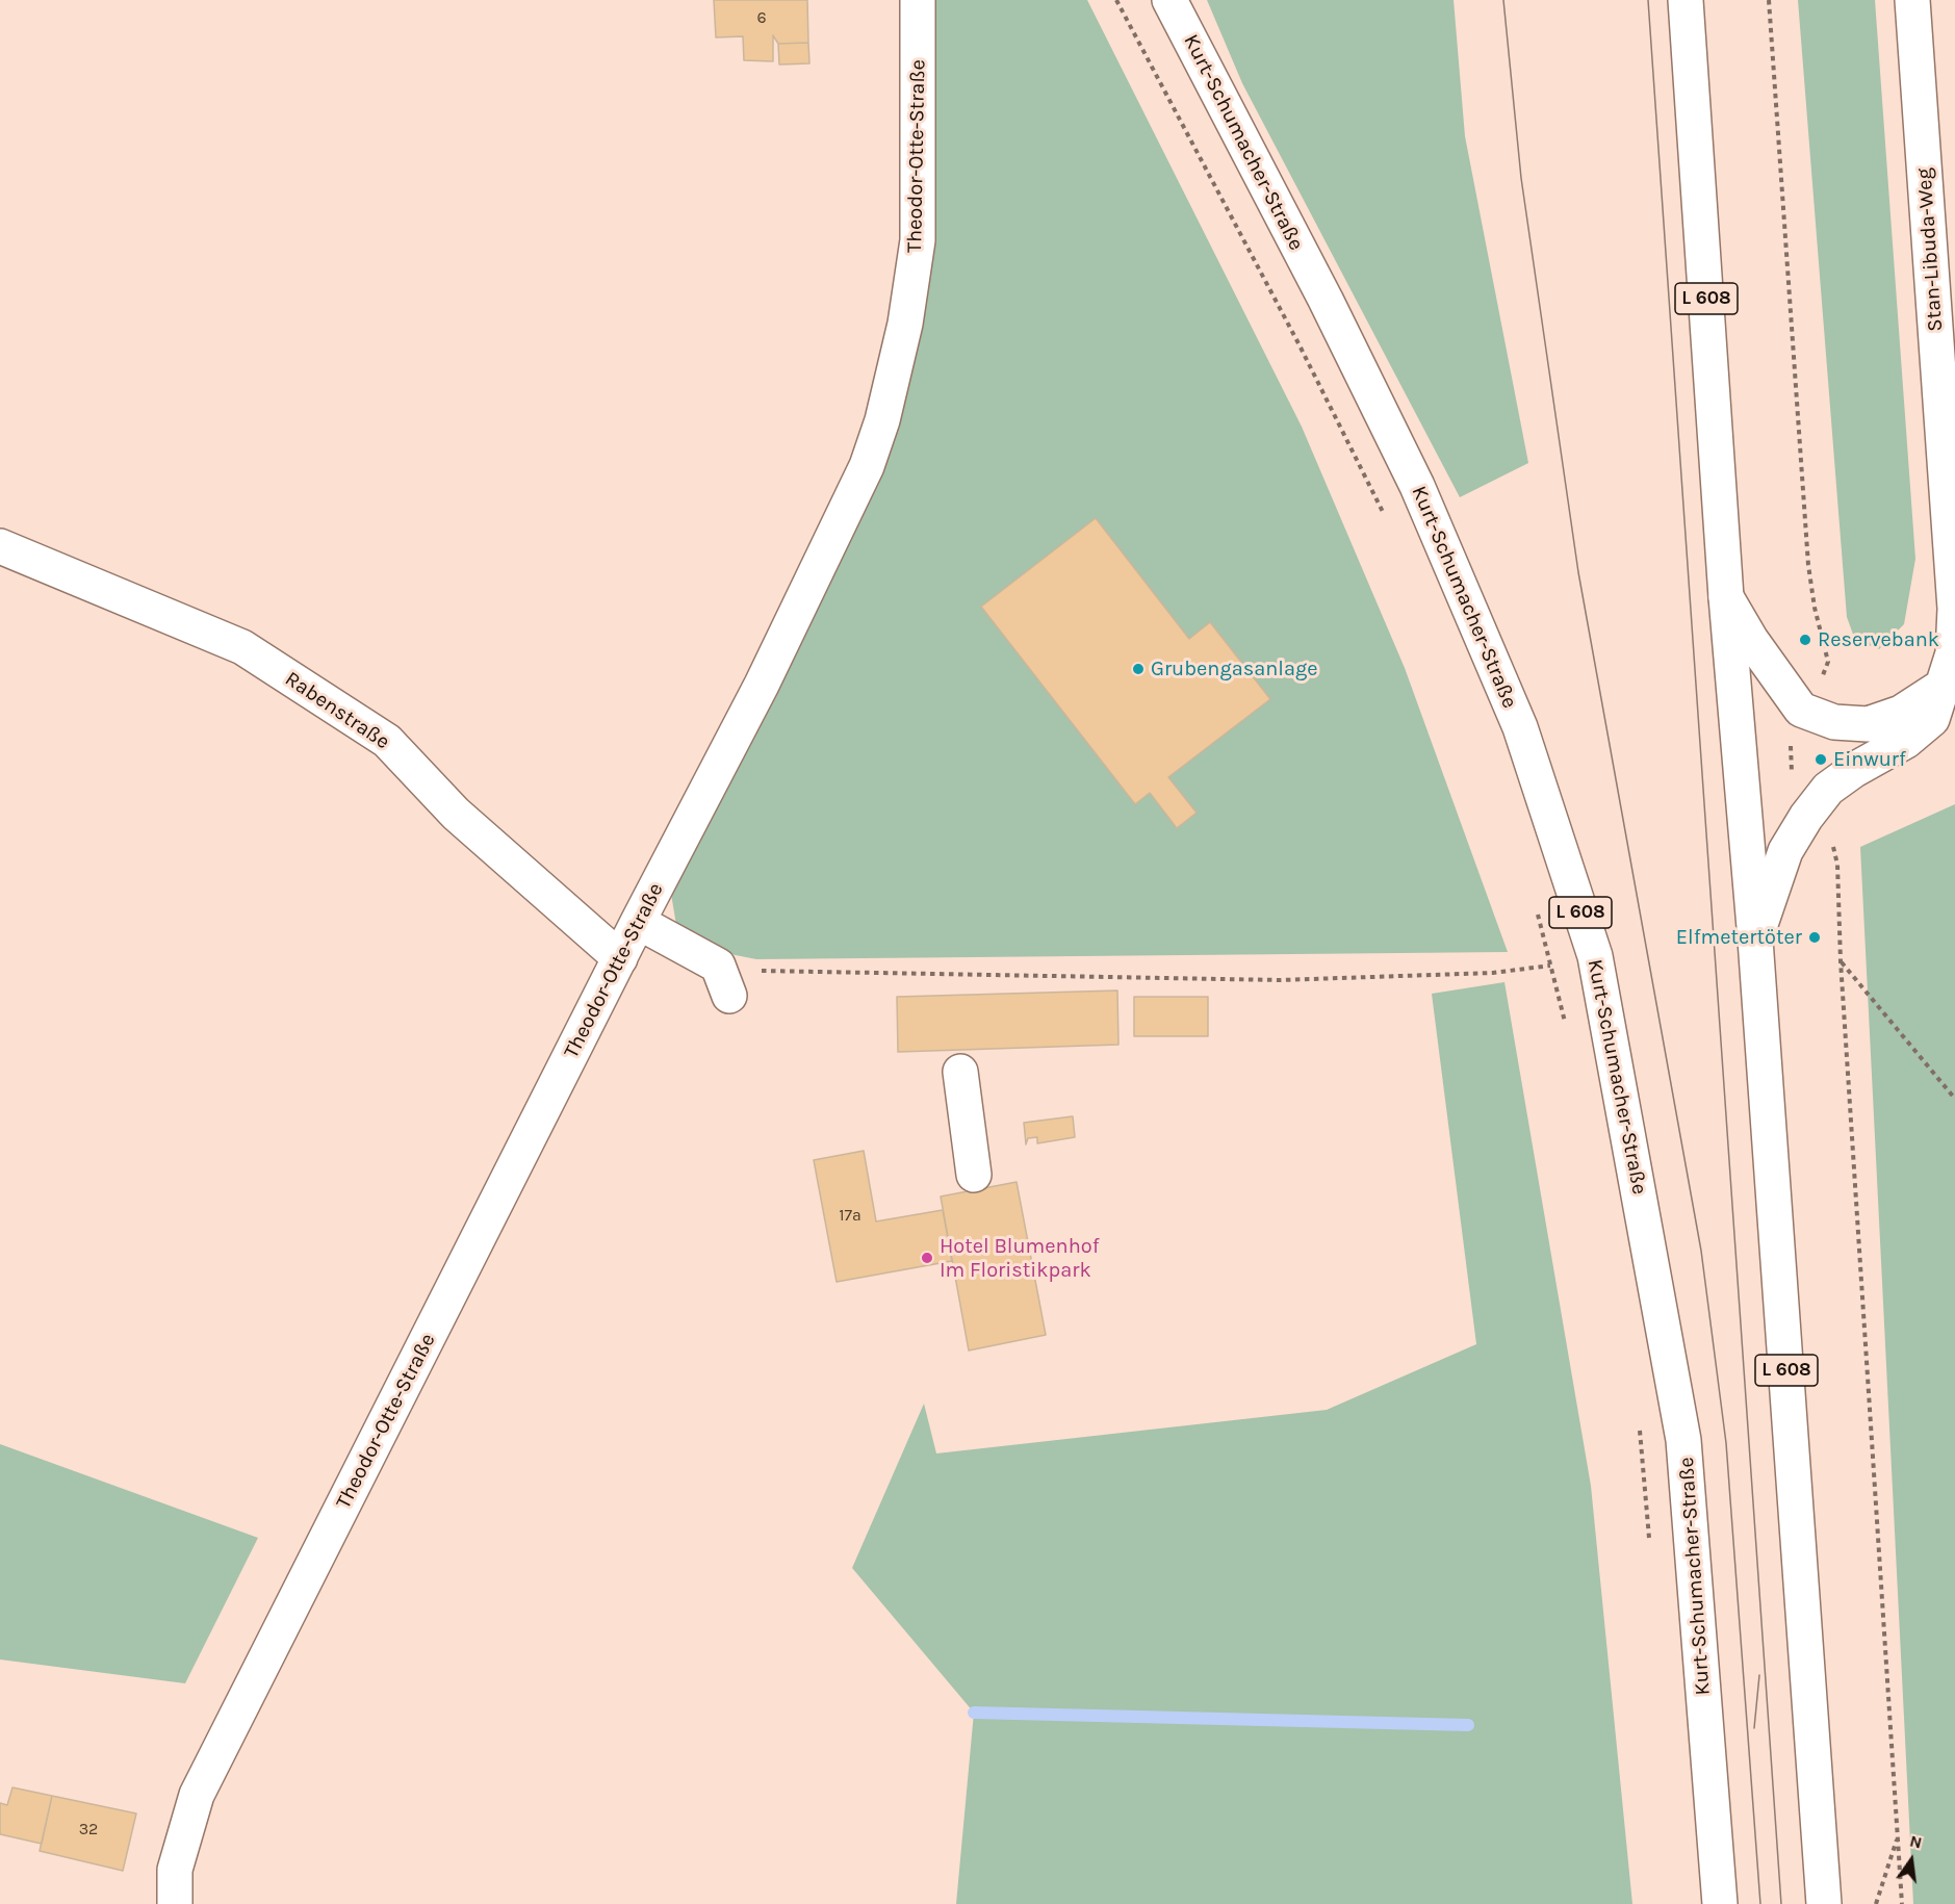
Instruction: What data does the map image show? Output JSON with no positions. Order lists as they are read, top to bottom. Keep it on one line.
{"streets":{"street":["Kurt-Schumacher-Straße","Theodor-Otte-Straße","Stan-Libuda-Weg","L 608","Rabenstraße"]},"crossings":[["Theodor-Otte-Straße","Rabenstraße"],["Stan-Libuda-Weg","L 608"]],"places":["Reservebank","Grubengasanlage","Einwurf","Elfmetertöter","Hotel Blumenhof Im Floristikpark"],"house_numbers":["6","17a","32"],"north":"top"}
